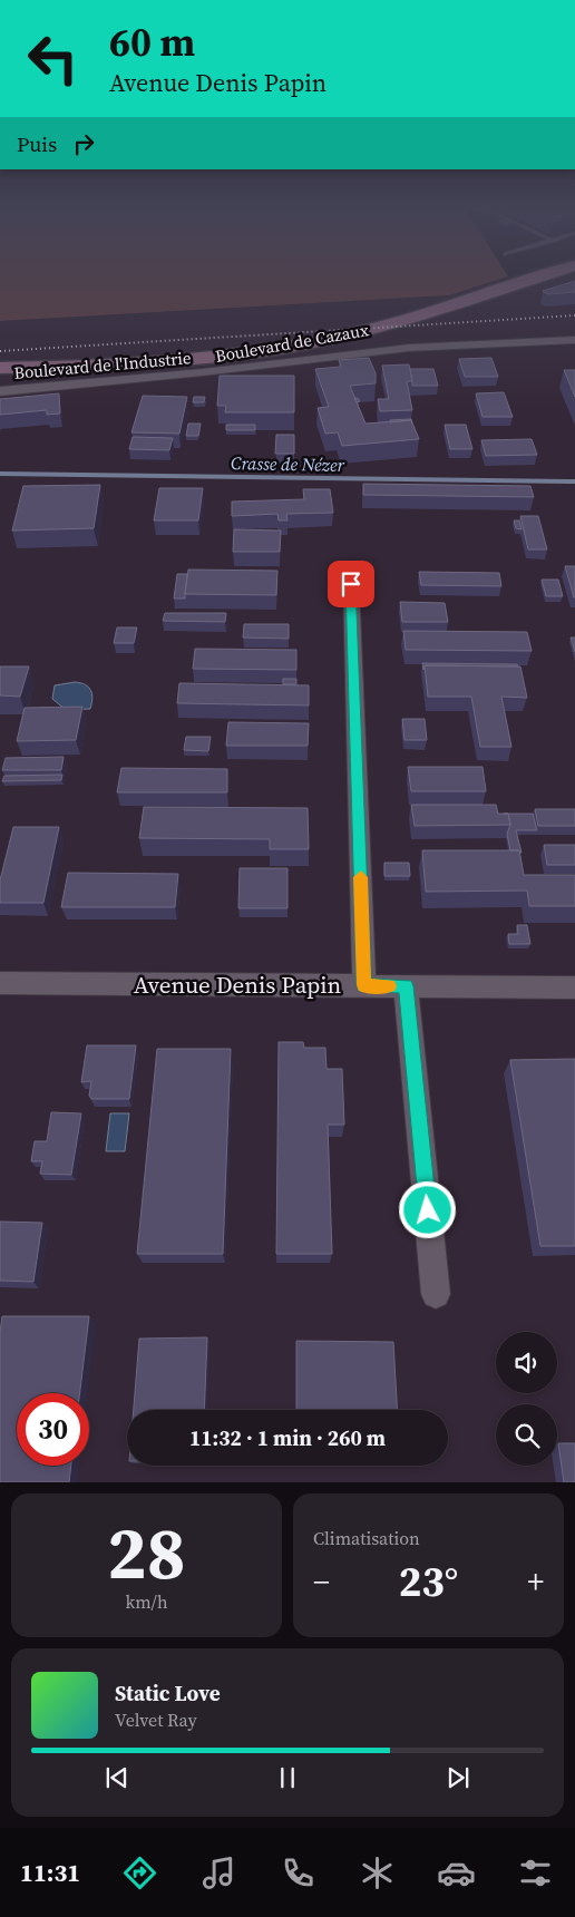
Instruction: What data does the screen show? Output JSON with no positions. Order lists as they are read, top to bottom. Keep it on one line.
{"streets":{"main road":["Boulevard de Cazaux"],"street":["Boulevard de l'Industrie","Avenue Denis Papin"]},"water":["Crasse de Nézer"],"page":{"turn":["60 m","Avenue Denis Papin"],"then":"Puis","limit":"30","trip":"11:32 · 1 min · 260 m","tile":[["28","km/h"],"Climatisation"],"heat":["−","23°","+"],"song":["Static Love","Velvet Ray"],"tabs":"11:31"}}
